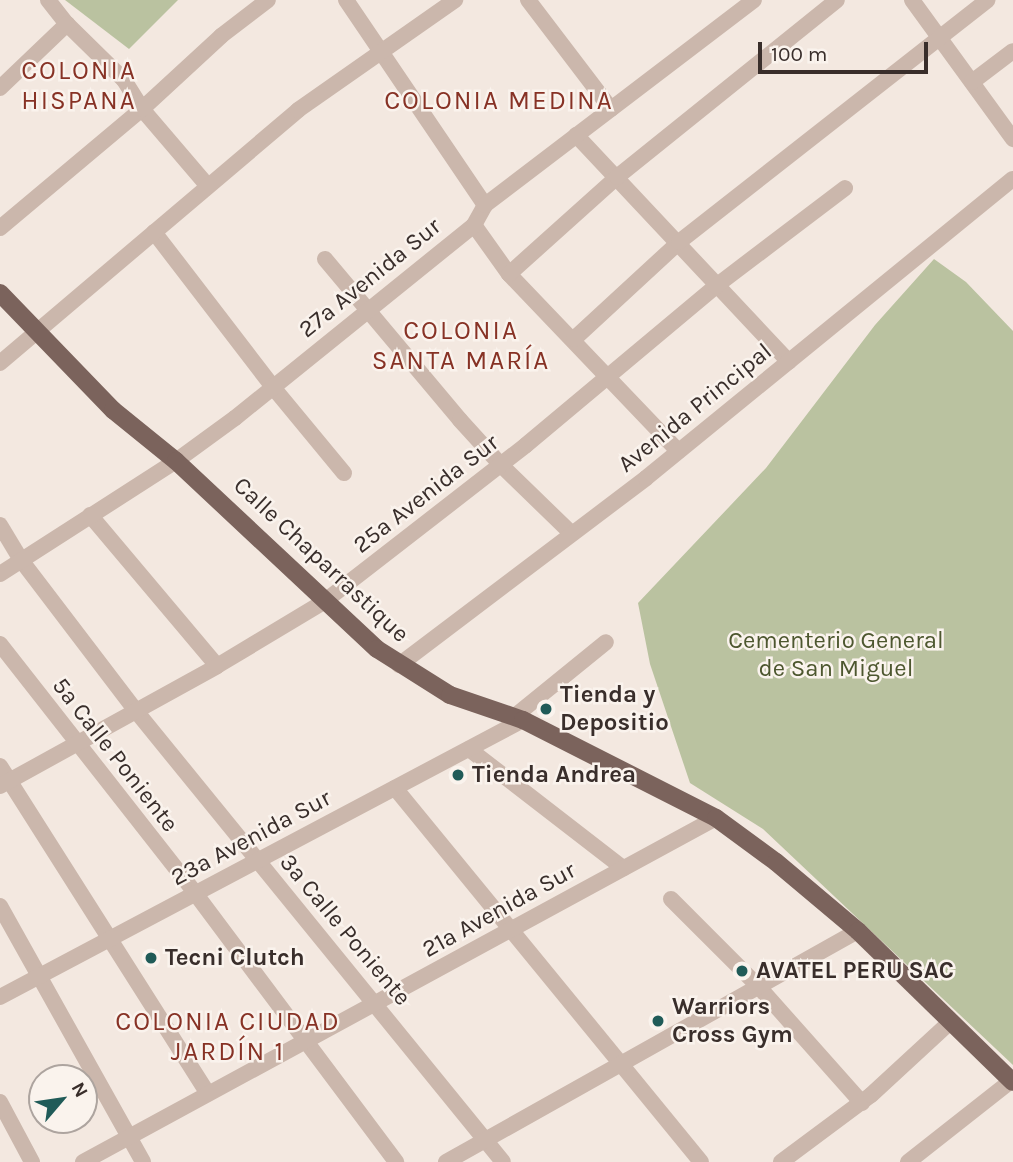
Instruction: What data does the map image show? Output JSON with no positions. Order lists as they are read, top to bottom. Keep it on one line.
{"streets":{"main road":["Calle Chaparrastique"],"street":["27a Avenida Sur","Avenida Principal","25a Avenida Sur","5a Calle Poniente","23a Avenida Sur","21a Avenida Sur","3a Calle Poniente"]},"crossings":[["27a Avenida Sur","Calle Chaparrastique"],["27a Avenida Sur","3a Calle Poniente"],["Avenida Principal","Calle Chaparrastique"],["25a Avenida Sur","Calle Chaparrastique"],["25a Avenida Sur","5a Calle Poniente"],["25a Avenida Sur","3a Calle Poniente"],["Calle Chaparrastique","23a Avenida Sur"],["Calle Chaparrastique","21a Avenida Sur"],["5a Calle Poniente","23a Avenida Sur"],["5a Calle Poniente","21a Avenida Sur"],["23a Avenida Sur","3a Calle Poniente"],["21a Avenida Sur","3a Calle Poniente"]],"districts":["COLONIA HISPANA","COLONIA MEDINA","COLONIA SANTA MARÍA","COLONIA CIUDAD JARDÍN 1"],"parks":["Cementerio General de San Miguel"],"places":["Tienda y Depositio","Tienda Andrea","Tecni Clutch","AVATEL PERU SAC","Warriors Cross Gym"],"scale_bar":"100 m","north":"top right"}
